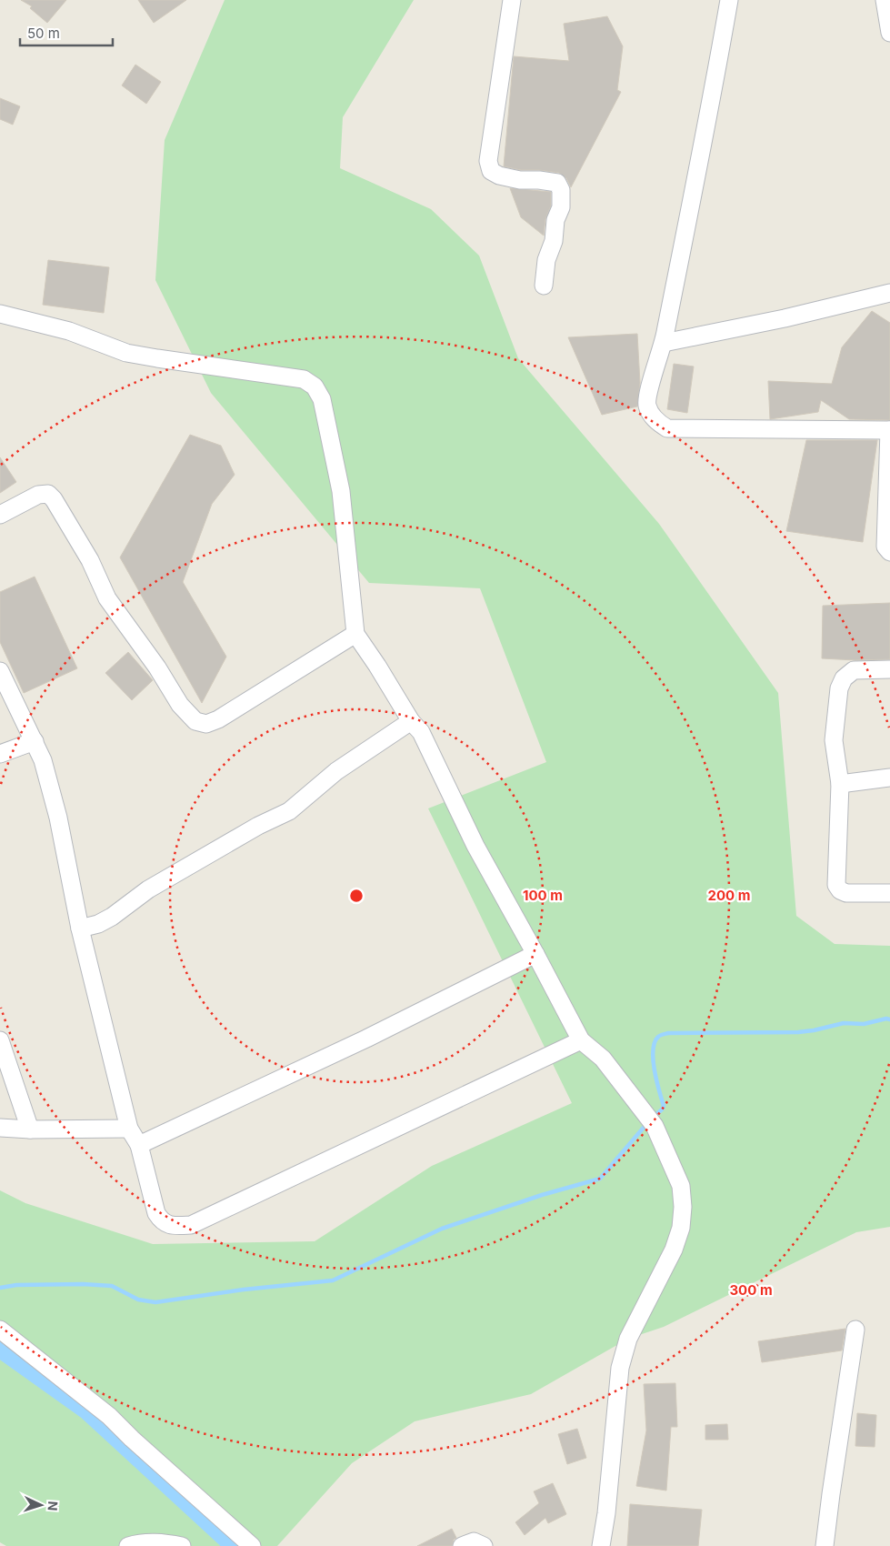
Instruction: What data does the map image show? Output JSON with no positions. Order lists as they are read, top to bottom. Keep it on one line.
{"scale_bar":"50 m","north":"right","rings":["100 m","200 m","300 m"]}
